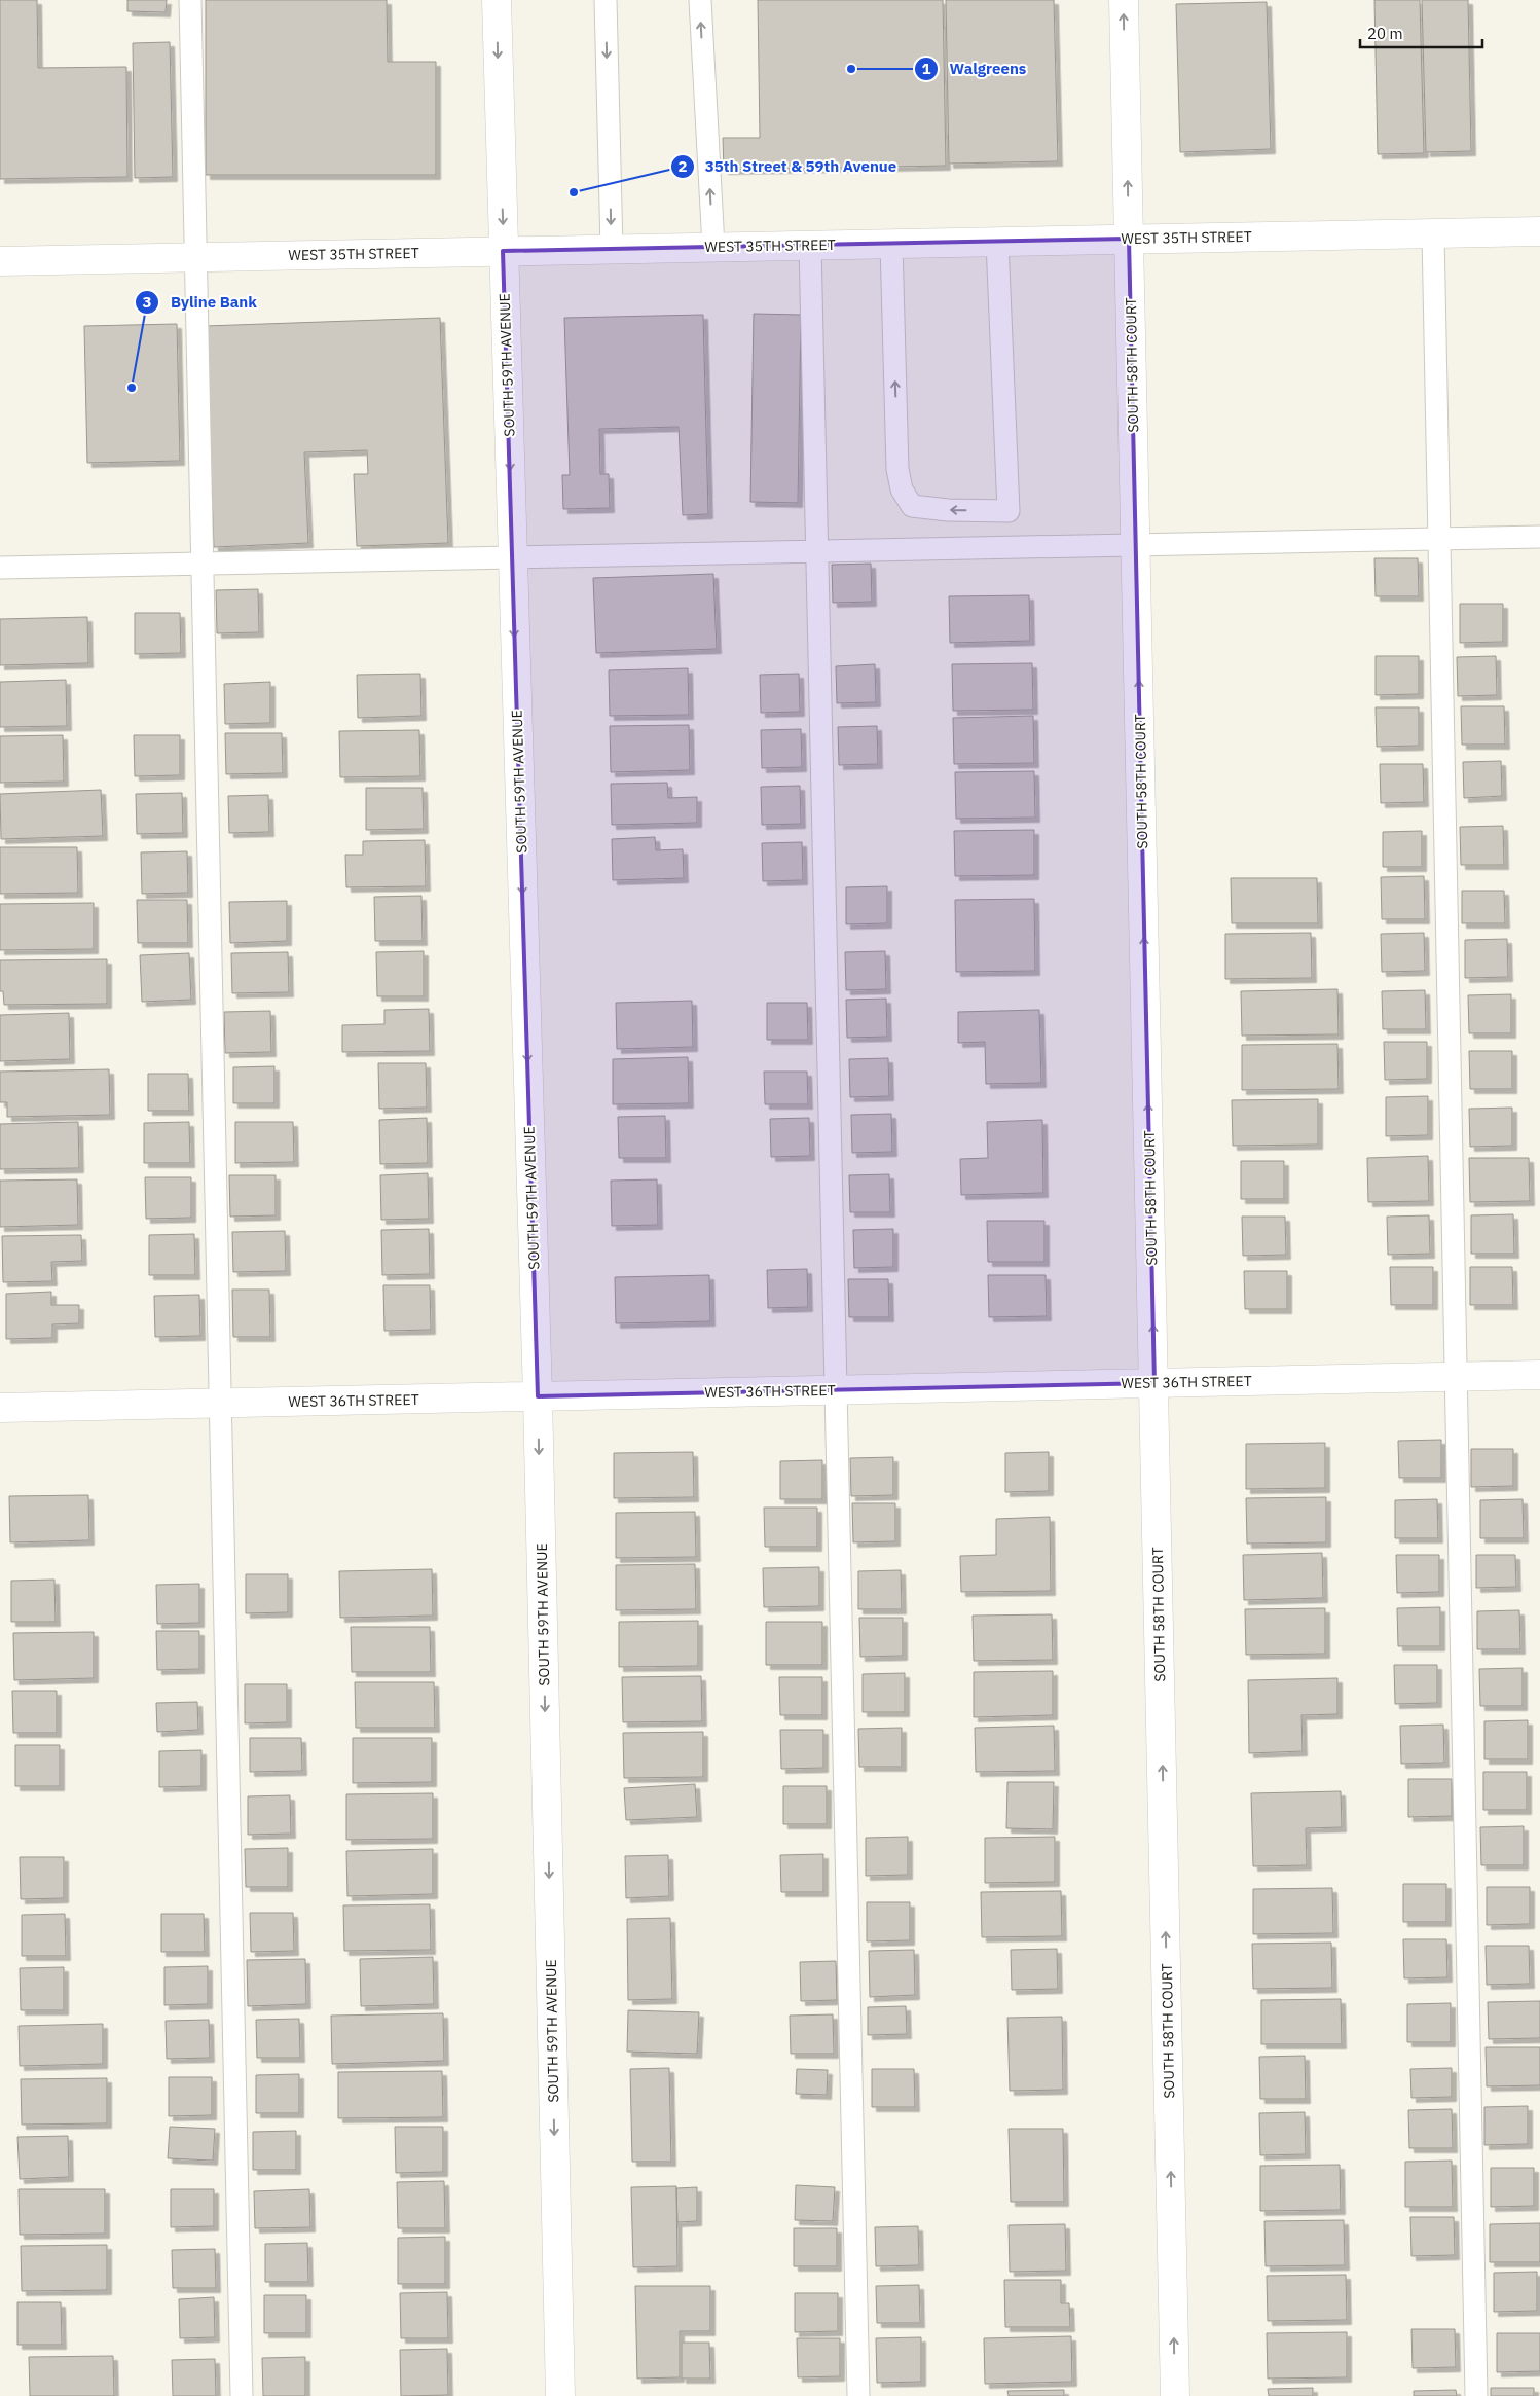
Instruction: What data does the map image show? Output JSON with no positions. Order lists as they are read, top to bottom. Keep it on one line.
{"streets":{"street":["WEST 35TH STREET","SOUTH 59TH AVENUE","SOUTH 58TH COURT","WEST 36TH STREET"]},"crossings":[["WEST 35TH STREET","SOUTH 59TH AVENUE"],["WEST 35TH STREET","SOUTH 58TH COURT"],["SOUTH 59TH AVENUE","WEST 36TH STREET"],["SOUTH 58TH COURT","WEST 36TH STREET"]],"one_way":["SOUTH 59TH AVENUE","SOUTH 58TH COURT"],"places":["Walgreens","35th Street & 59th Avenue","Byline Bank"],"scale_bar":"20 m"}
